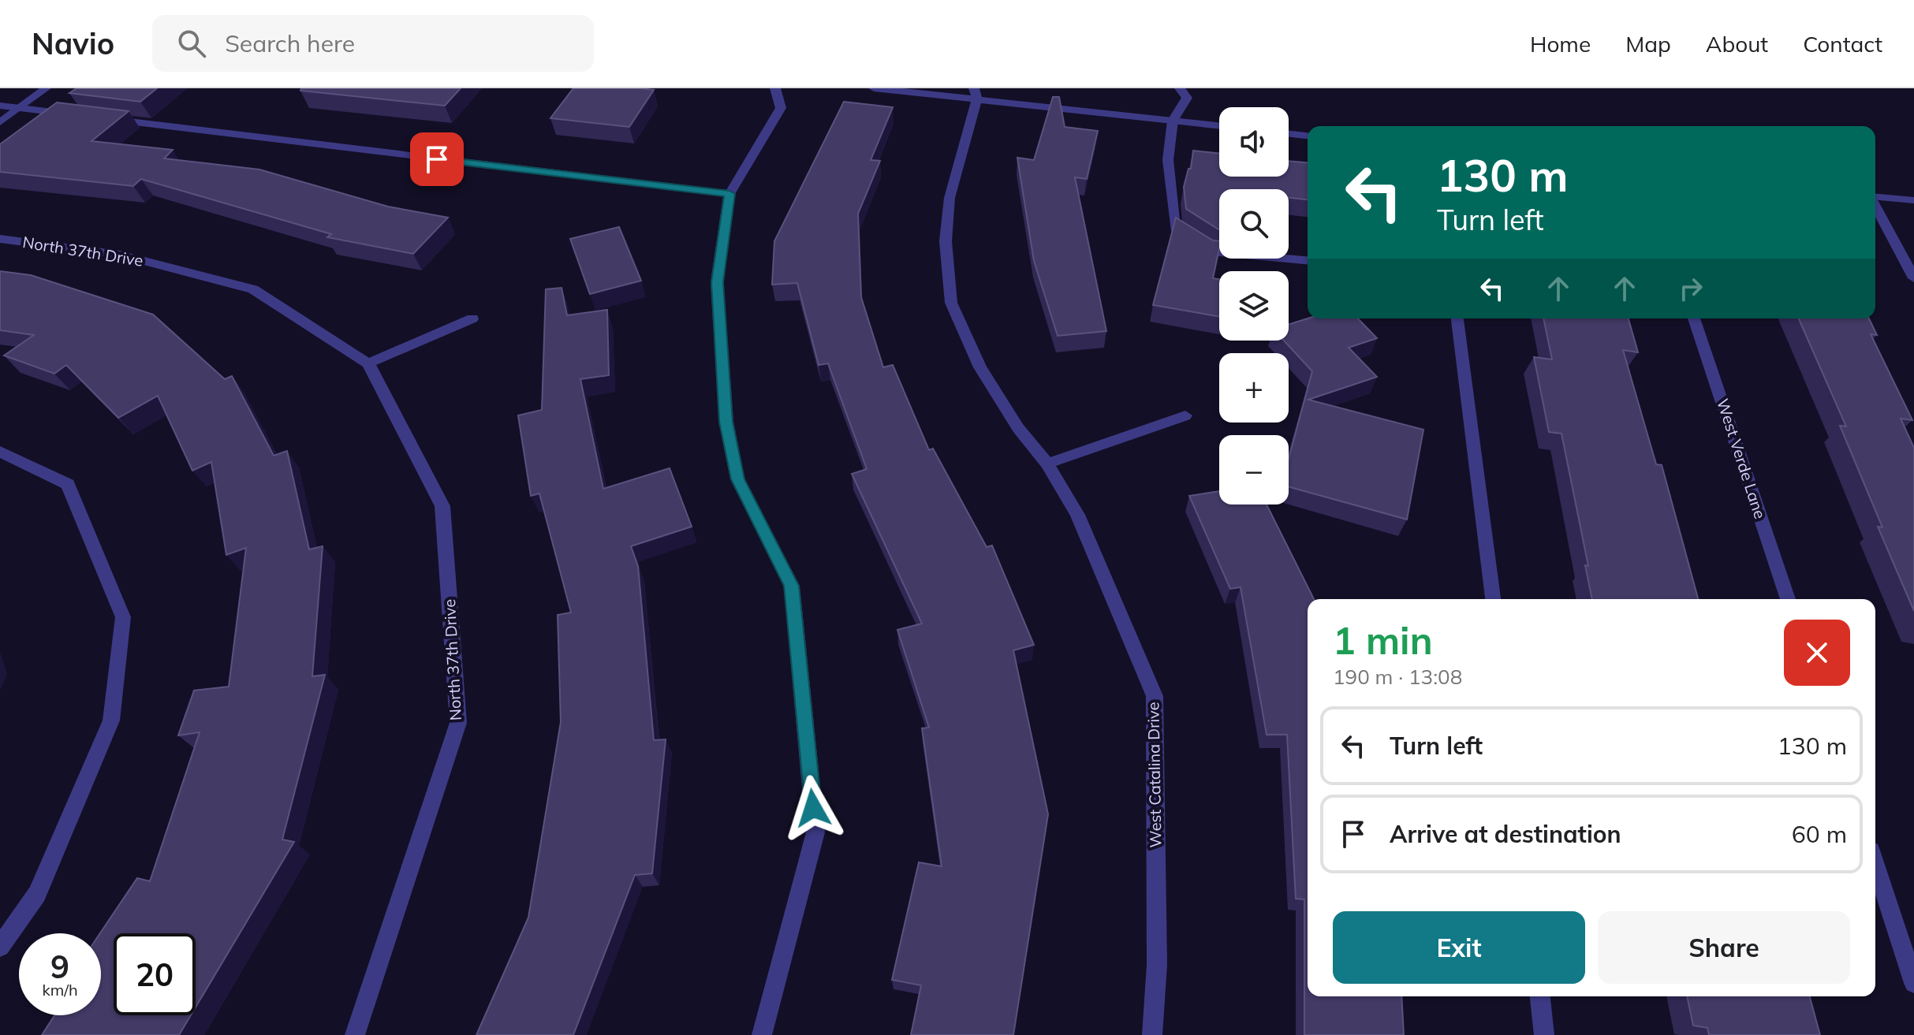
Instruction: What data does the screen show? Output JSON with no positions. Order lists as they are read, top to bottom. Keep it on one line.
{"streets":{"street":["North 37th Drive","West Verde Lane","West Catalina Drive"]},"page":{"header":"Navio","search":"Search here","nav":["Home","Map","About","Contact"],"map_buttons":["+","−"],"turn":["130 m","Turn left"],"heading":["1 min","190 m · 13:08"],"list":[{"name":"Turn left","value":"130 m"},{"name":"Arrive at destination","value":"60 m"}],"buttons":["Exit","Share"],"speed":"9 km/h","limit":"20"}}
